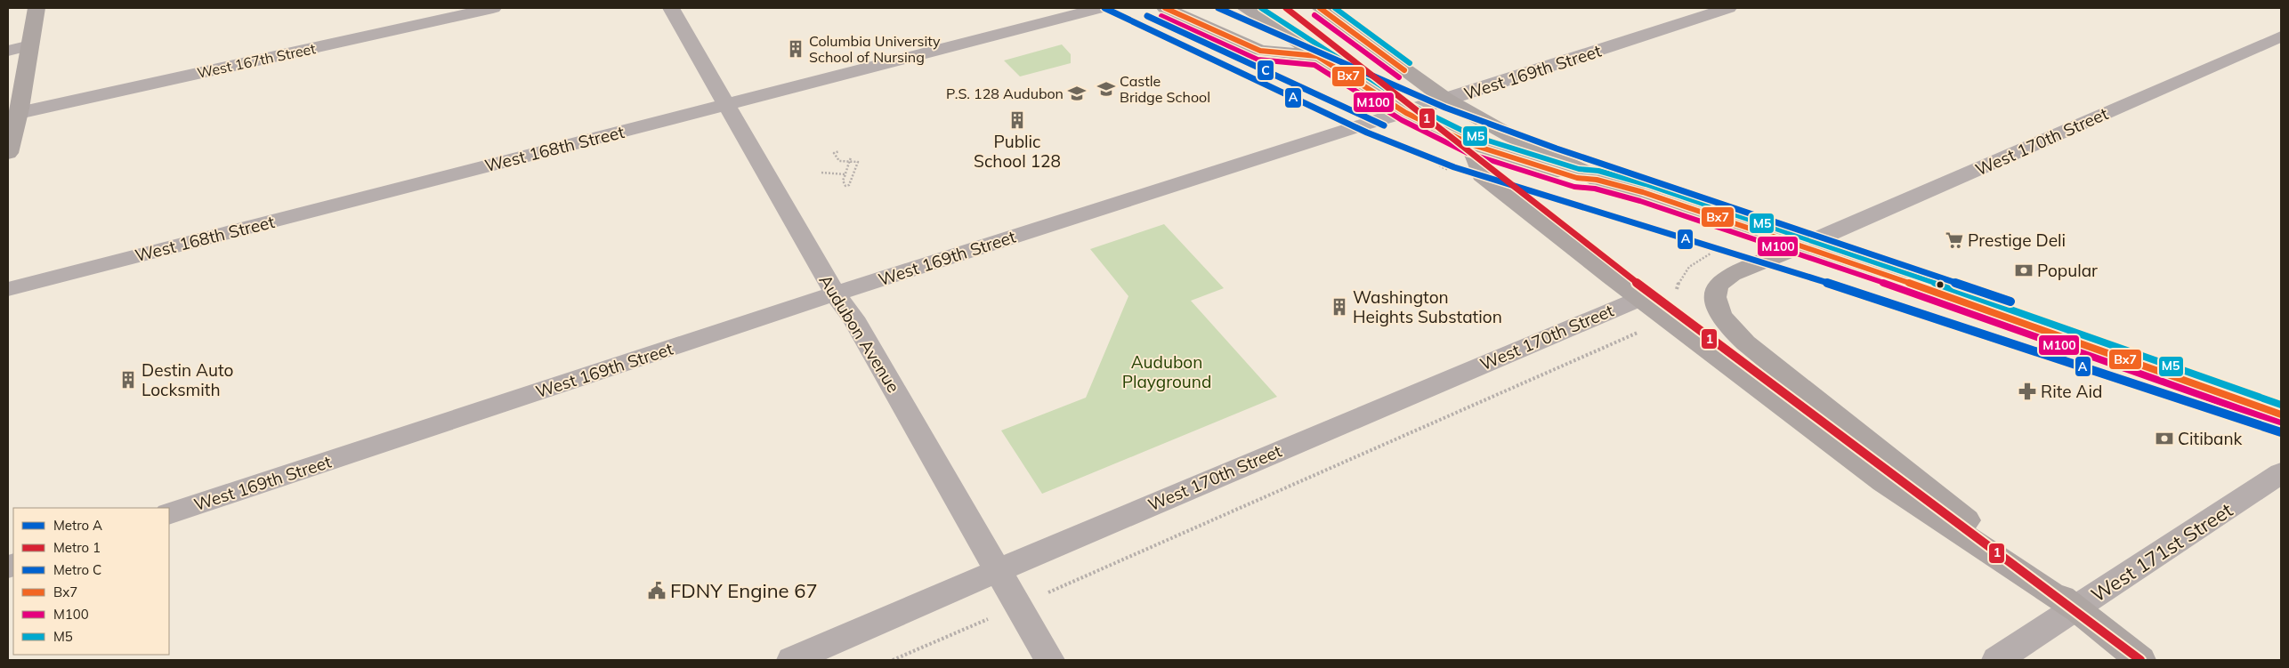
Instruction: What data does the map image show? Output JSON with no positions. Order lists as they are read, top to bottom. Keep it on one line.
{"streets":{"street":["West 167th Street","West 169th Street","West 170th Street","West 168th Street","Audubon Avenue","West 171st Street"]},"crossings":[["West 169th Street","Audubon Avenue"],["West 170th Street","Audubon Avenue"],["West 168th Street","Audubon Avenue"]],"parks":["Audubon Playground"],"places":{"building":["Columbia University School of Nursing","Public School 128","Washington Heights Substation","Destin Auto Locksmith"],"school or university":["Castle Bridge School","P.S. 128 Audubon"],"supermarket":["Prestige Deli"],"bank":["Popular","Citibank"],"pharmacy":["Rite Aid"],"public building":["FDNY Engine 67"]},"lines":["metro line A","metro line 1","transit line Bx7","transit line M5","transit line M100","metro line C"],"legend":["Metro A","Metro 1","Metro C","Bx7","M100","M5"]}
